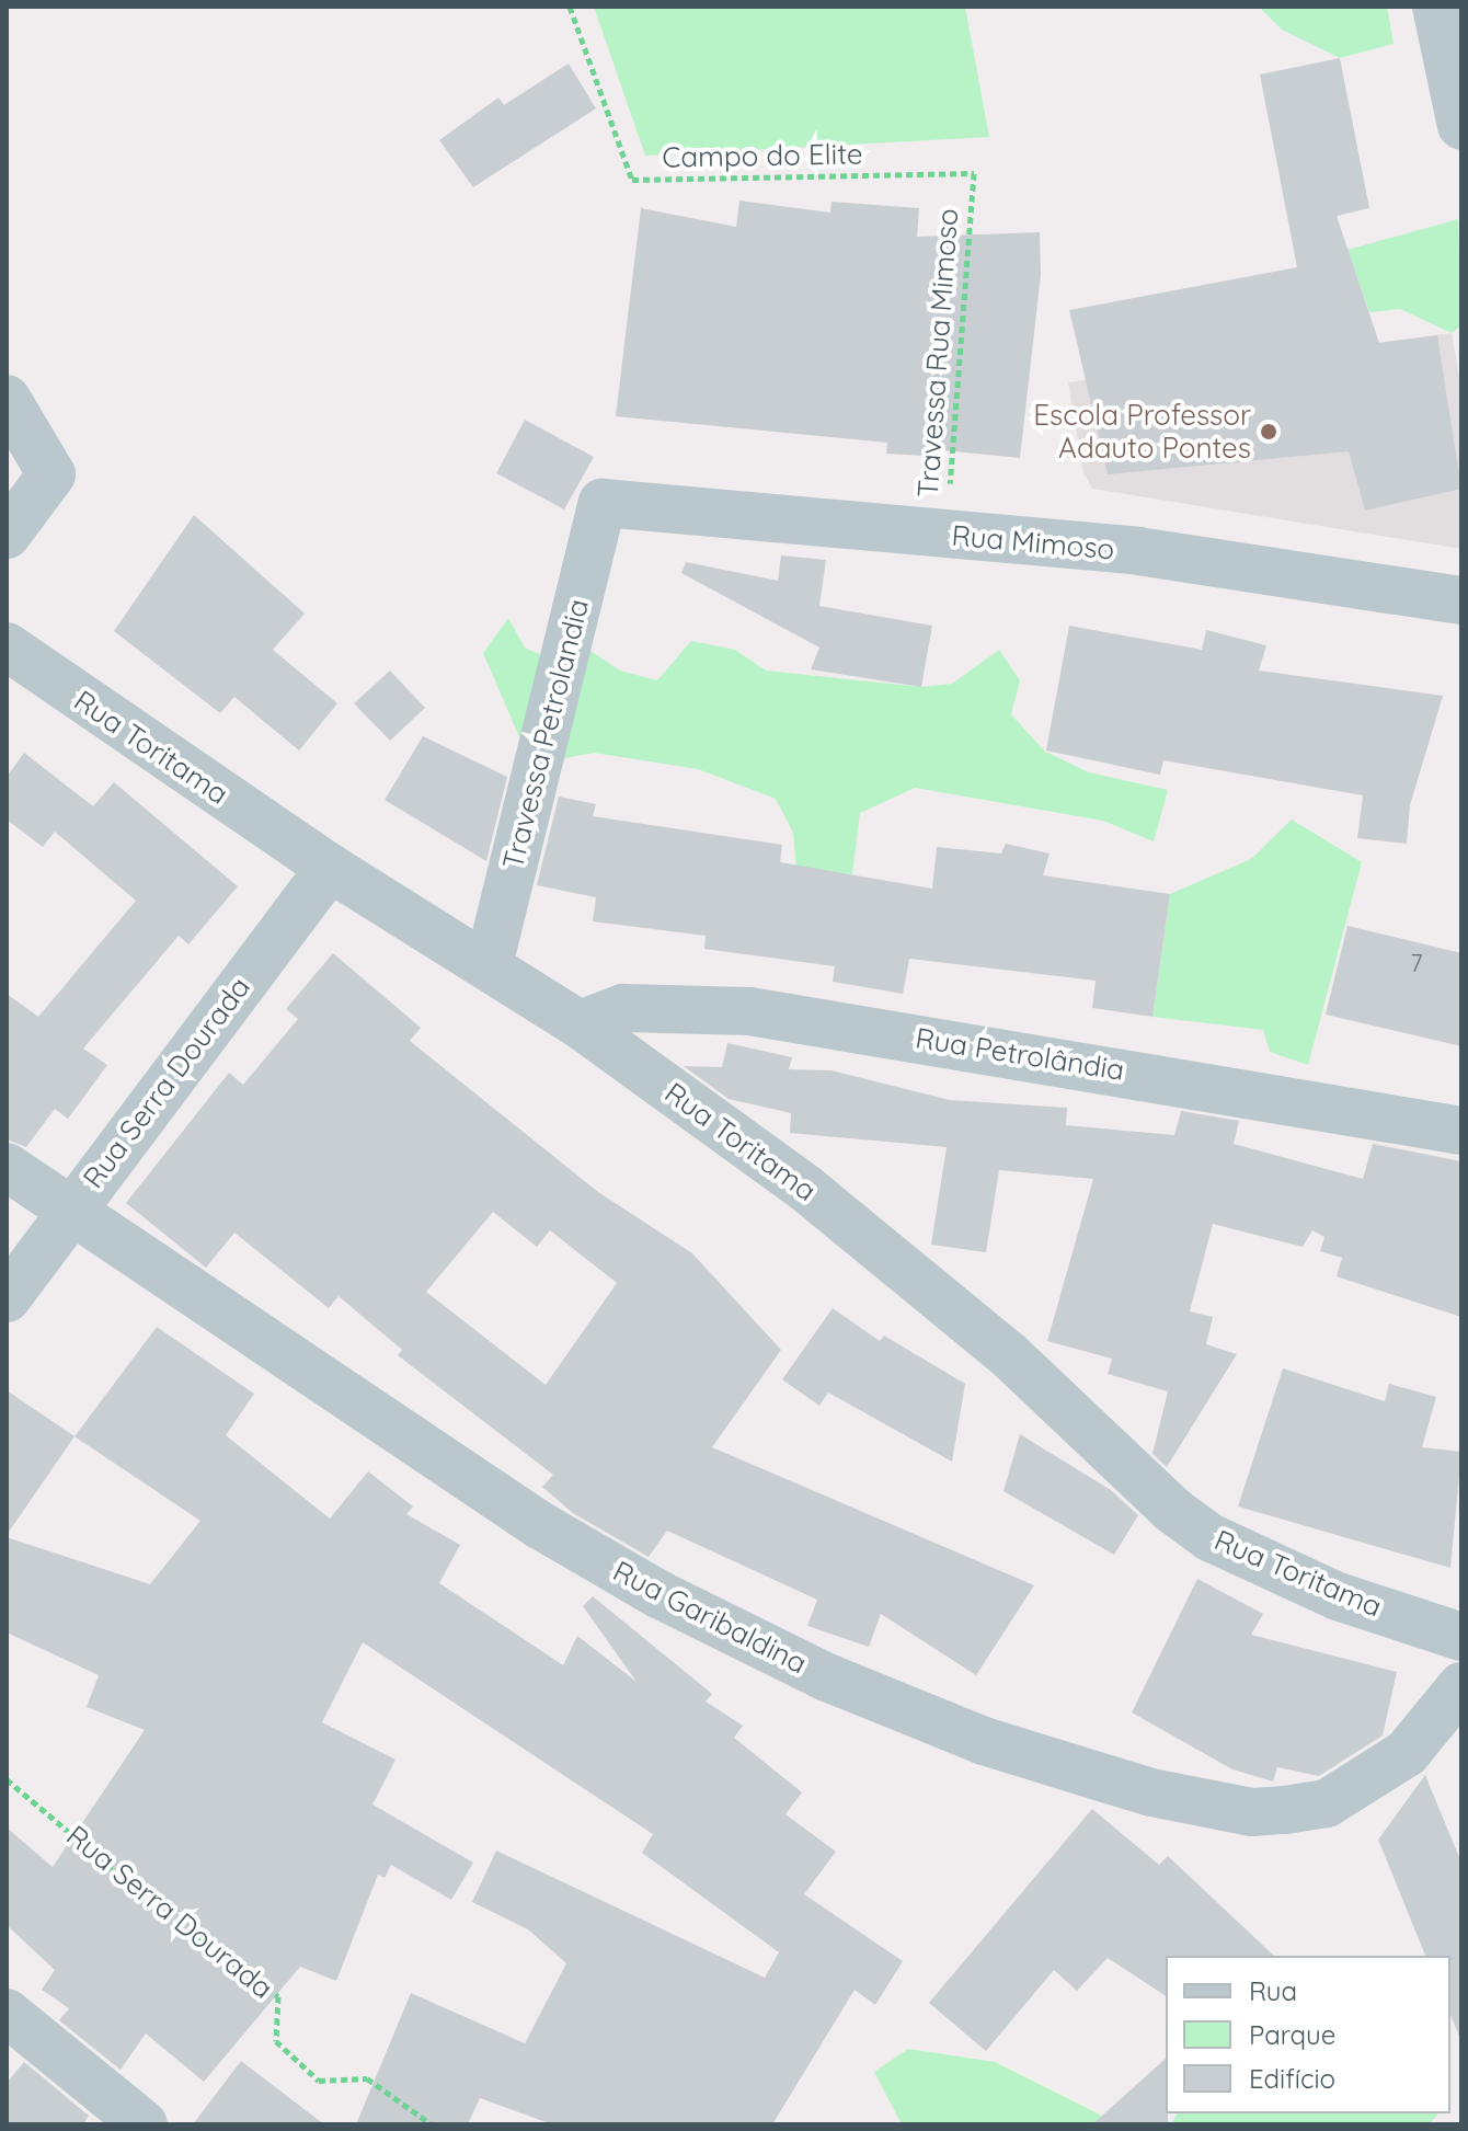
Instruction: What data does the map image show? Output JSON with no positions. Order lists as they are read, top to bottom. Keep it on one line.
{"streets":{"street":["Rua Mimoso","Travessa Petrolandia","Rua Toritama","Rua Petrolândia","Rua Serra Dourada","Rua Garibaldina"],"path":["Campo do Elite","Travessa Rua Mimoso"]},"crossings":[["Campo do Elite","Travessa Rua Mimoso"],["Travessa Rua Mimoso","Rua Mimoso"],["Rua Mimoso","Travessa Petrolandia"],["Travessa Petrolandia","Rua Toritama"],["Rua Toritama","Rua Petrolândia"],["Rua Toritama","Rua Serra Dourada"],["Rua Serra Dourada","Rua Garibaldina"]],"places":["Escola Professor Adauto Pontes"],"house_numbers":["7"],"legend":["Rua","Parque","Edifício"]}
